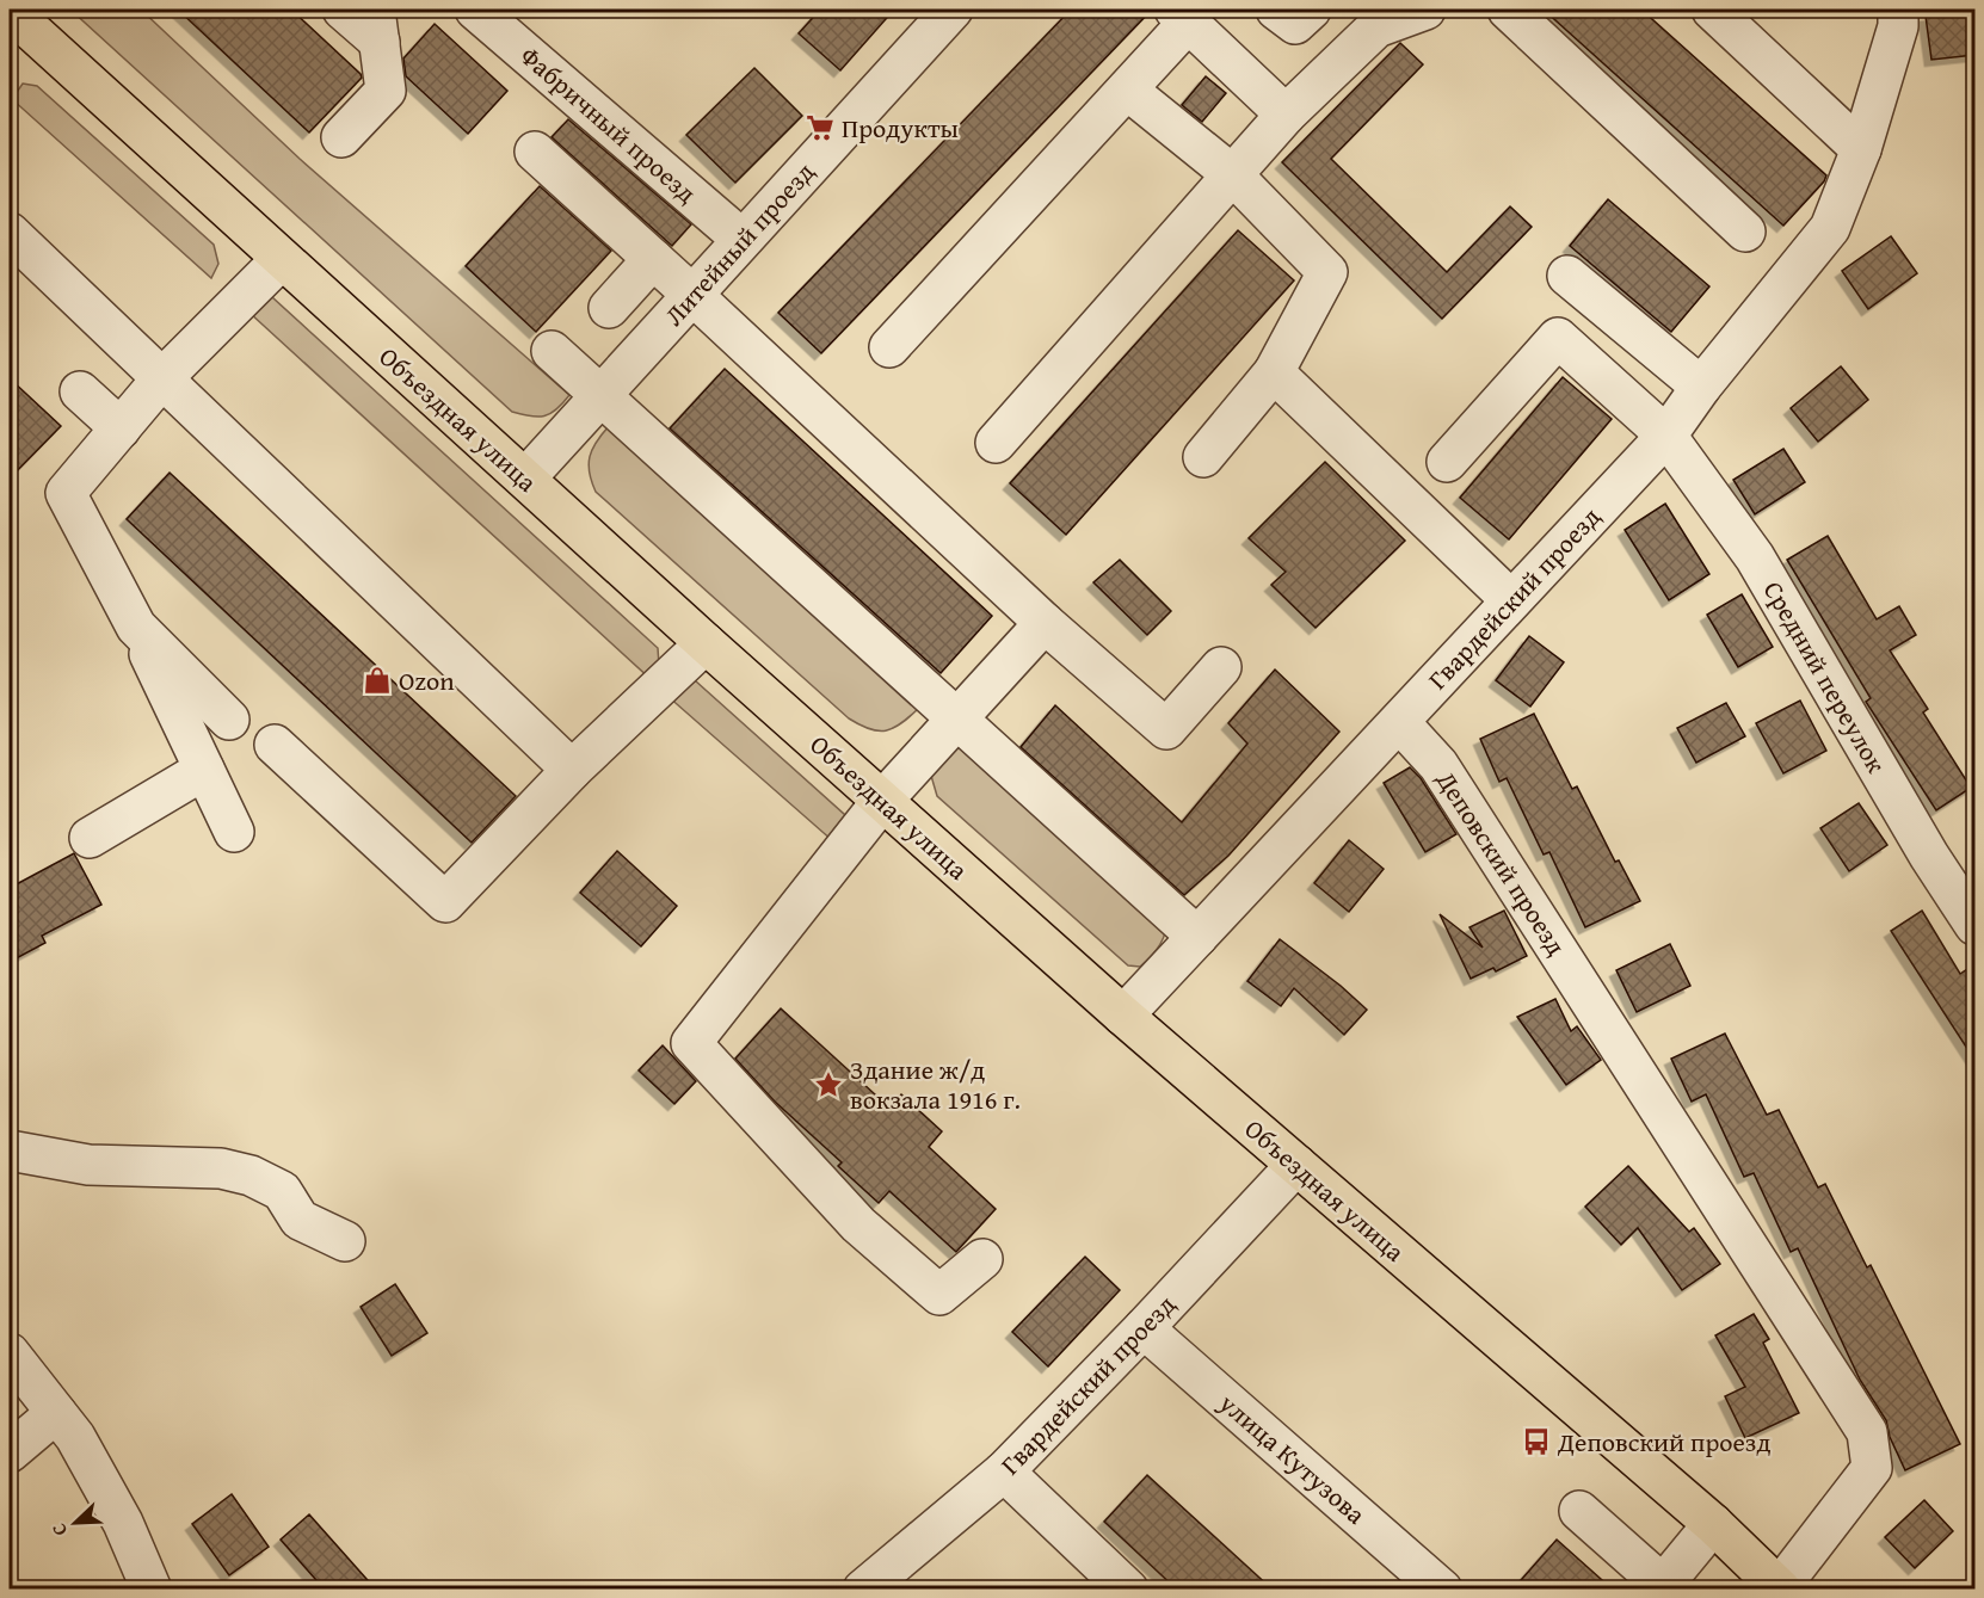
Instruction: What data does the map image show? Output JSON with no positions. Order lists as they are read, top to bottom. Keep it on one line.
{"streets":{"main road":["Объездная улица"],"street":["Фабричный проезд","Литейный проезд","Гвардейский проезд","Средний переулок","Деповский проезд","улица Кутузова"]},"crossings":[["Фабричный проезд","Литейный проезд"],["Литейный проезд","Объездная улица"],["Объездная улица","Гвардейский проезд"],["Объездная улица","Деповский проезд"],["Гвардейский проезд","Средний переулок"],["Гвардейский проезд","Деповский проезд"],["Гвардейский проезд","улица Кутузова"]],"places":{"supermarket":["Продукты"],"shop":["Ozon"],"place":["Здание ж/д вокзала 1916 г."],"bus stop":["Деповский проезд"]},"north":"bottom left"}
